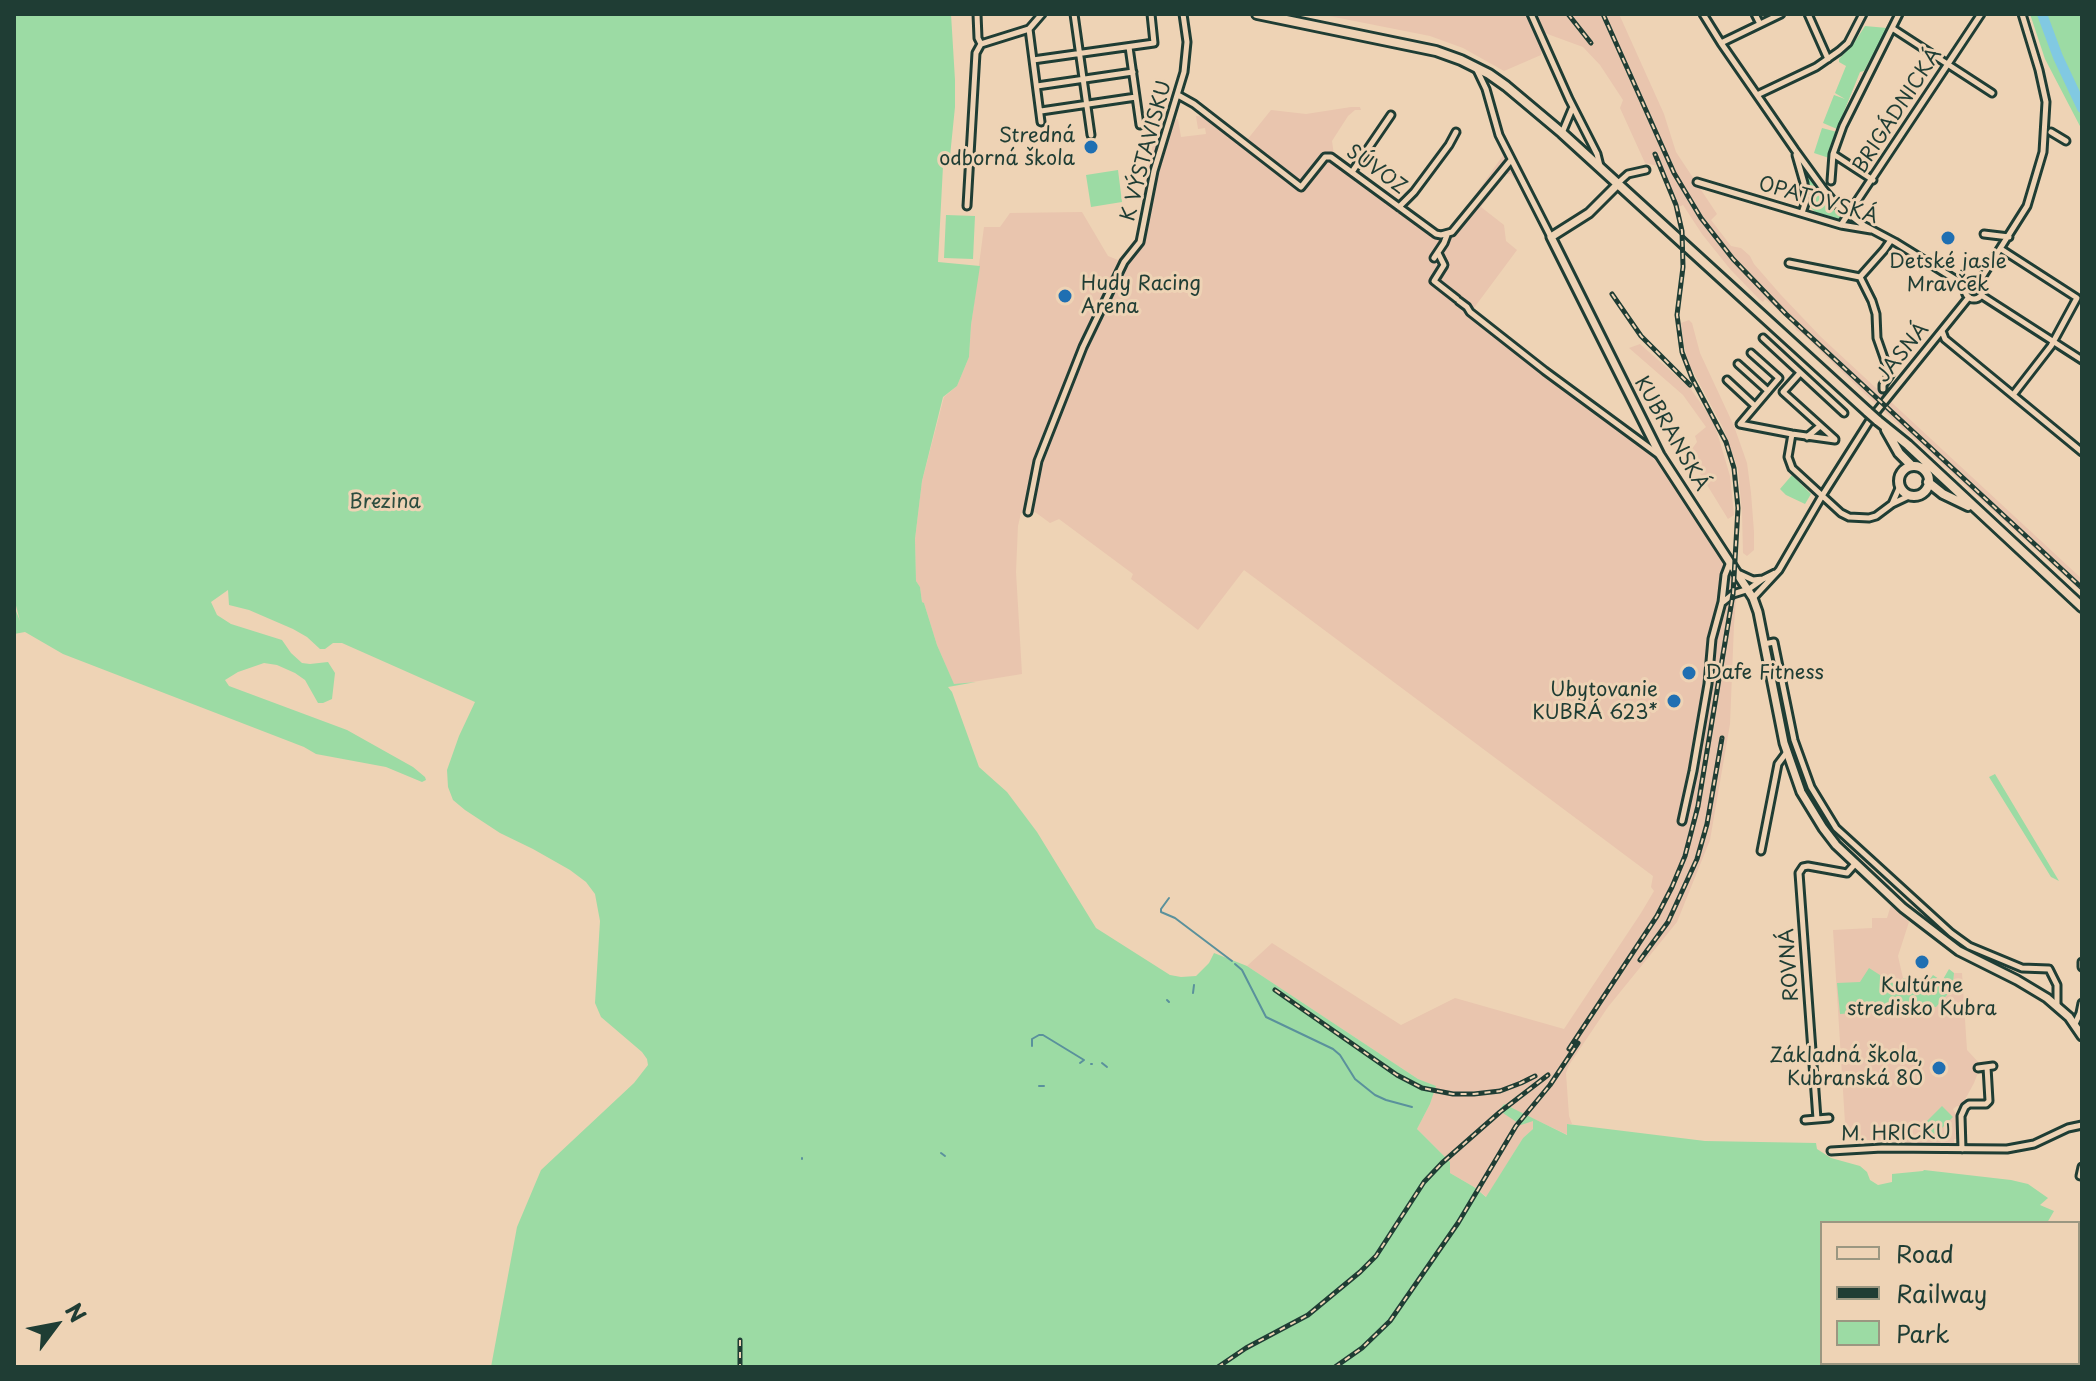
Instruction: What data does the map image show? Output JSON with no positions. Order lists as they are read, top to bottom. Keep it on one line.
{"streets":{"street":["BRIGÁDNICKÁ","K VÝSTAVISKU","SÚVOZ","OPATOVSKÁ","JASNÁ","KUBRANSKÁ","ROVNÁ","M. HRICKU"]},"crossings":[["BRIGÁDNICKÁ","OPATOVSKÁ"],["K VÝSTAVISKU","SÚVOZ"],["OPATOVSKÁ","JASNÁ"],["JASNÁ","KUBRANSKÁ"],["KUBRANSKÁ","ROVNÁ"]],"parks":["Brezina"],"places":["Stredná odborná škola","Detské jasle Mravček","Hudy Racing Arena","Dafe Fitness","Ubytovanie KUBRÁ 623*","Kultúrne stredisko Kubra","Základná škola, Kubranská 80"],"legend":["Road","Railway","Park"],"north":"top right"}
